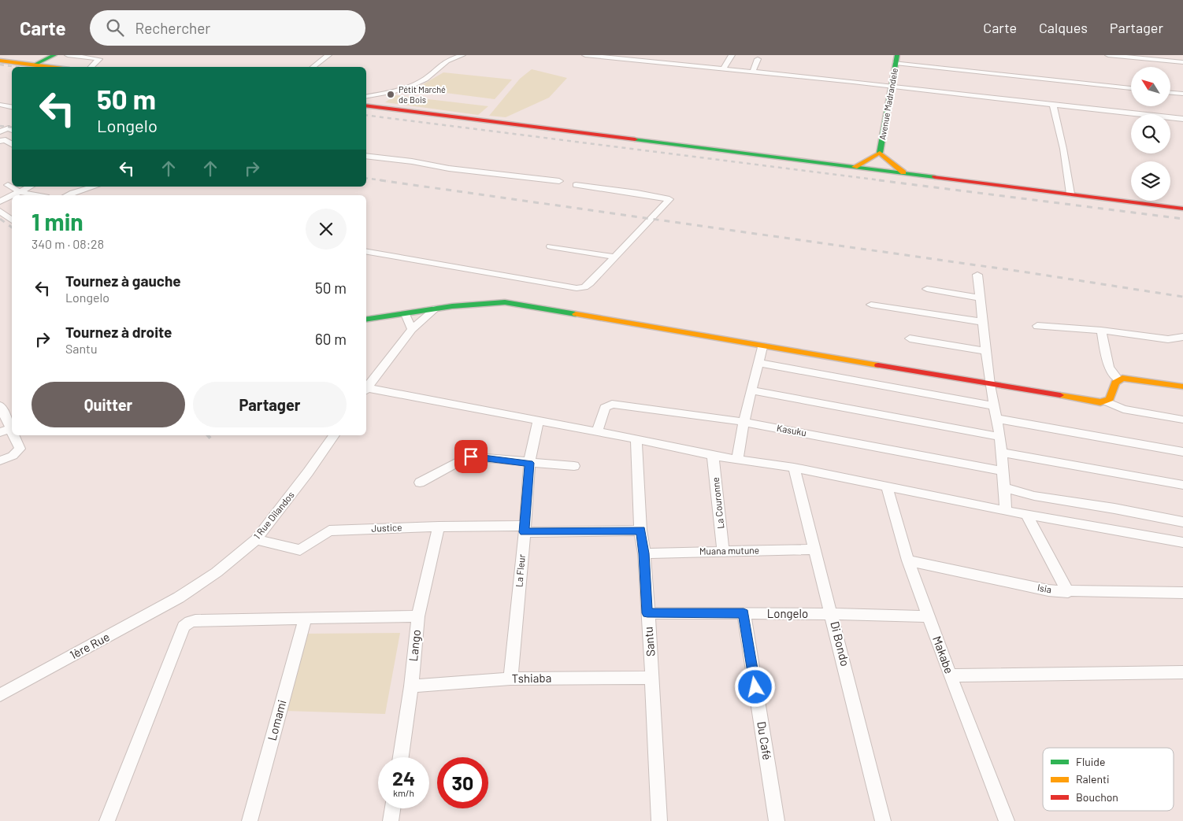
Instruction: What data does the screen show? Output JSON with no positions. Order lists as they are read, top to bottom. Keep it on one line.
{"streets":{"street":["Avenue Madrandele","Kasuku","La Couronne","1 Rue Dilandos","Justice","Muana mutune","La Fleur","Isia","Longelo","Santu","Di Bondo","Lango","1ère Rue","Makabe","Tshiaba","Lomami","Du Café"]},"crossings":[["La Couronne","Muana mutune"],["1 Rue Dilandos","Justice"],["1 Rue Dilandos","1ère Rue"],["Justice","La Fleur"],["Justice","Santu"],["Justice","Lango"],["Muana mutune","Santu"],["Muana mutune","Di Bondo"],["La Fleur","Tshiaba"],["Isia","Makabe"],["Longelo","Santu"],["Longelo","Di Bondo"],["Longelo","Makabe"],["Longelo","Du Café"],["Santu","Tshiaba"],["Lango","Tshiaba"]],"places":["Pétit Marché de Bois"],"legend":["Fluide","Ralenti","Bouchon"],"north":"top left","page":{"header":"Carte","search":"Rechercher","nav":["Carte","Calques","Partager"],"turn":["50 m","Longelo"],"heading":["1 min","340 m · 08:28"],"list":[{"name":"Tournez à gauche","note":"Longelo","value":"50 m"},{"name":"Tournez à droite","note":"Santu","value":"60 m"}],"buttons":["Quitter","Partager"],"speed":"24 km/h","limit":"30"}}
